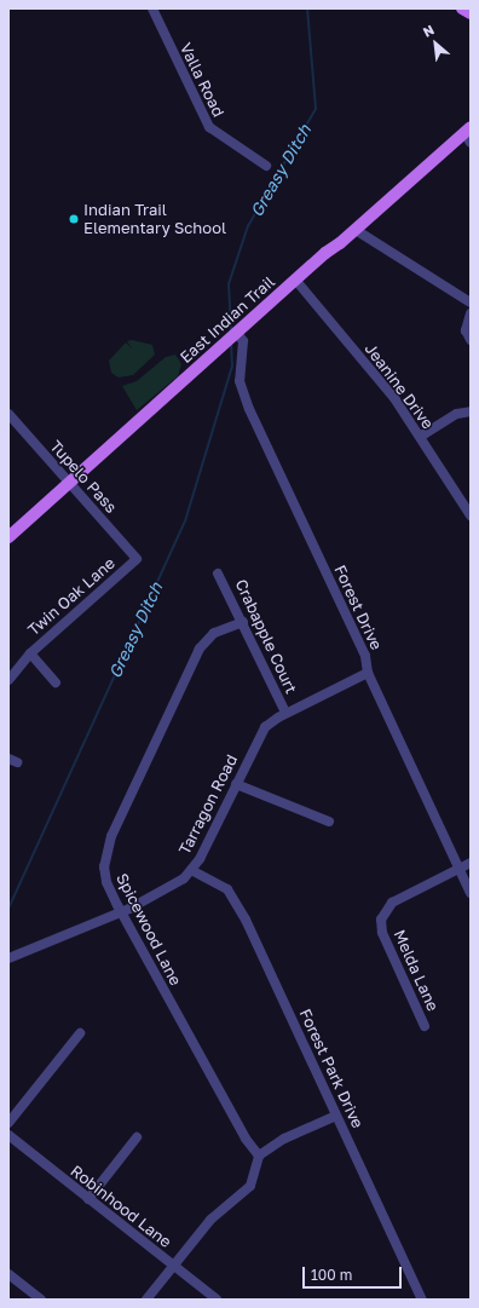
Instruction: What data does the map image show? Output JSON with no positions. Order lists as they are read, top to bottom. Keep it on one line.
{"streets":{"main road":["East Indian Trail"],"street":["Valla Road","Jeanine Drive","Tupelo Pass","Twin Oak Lane","Forest Drive","Crabapple Court","Tarragon Road","Spicewood Lane","Melda Lane","Forest Park Drive","Robinhood Lane"]},"crossings":[["East Indian Trail","Jeanine Drive"],["East Indian Trail","Tupelo Pass"],["East Indian Trail","Forest Drive"],["Tupelo Pass","Twin Oak Lane"],["Forest Drive","Tarragon Road"],["Forest Drive","Melda Lane"],["Crabapple Court","Tarragon Road"],["Crabapple Court","Spicewood Lane"],["Tarragon Road","Spicewood Lane"],["Tarragon Road","Forest Park Drive"]],"water":["Greasy Ditch"],"places":["Indian Trail Elementary School"],"scale_bar":"100 m","north":"top left"}
